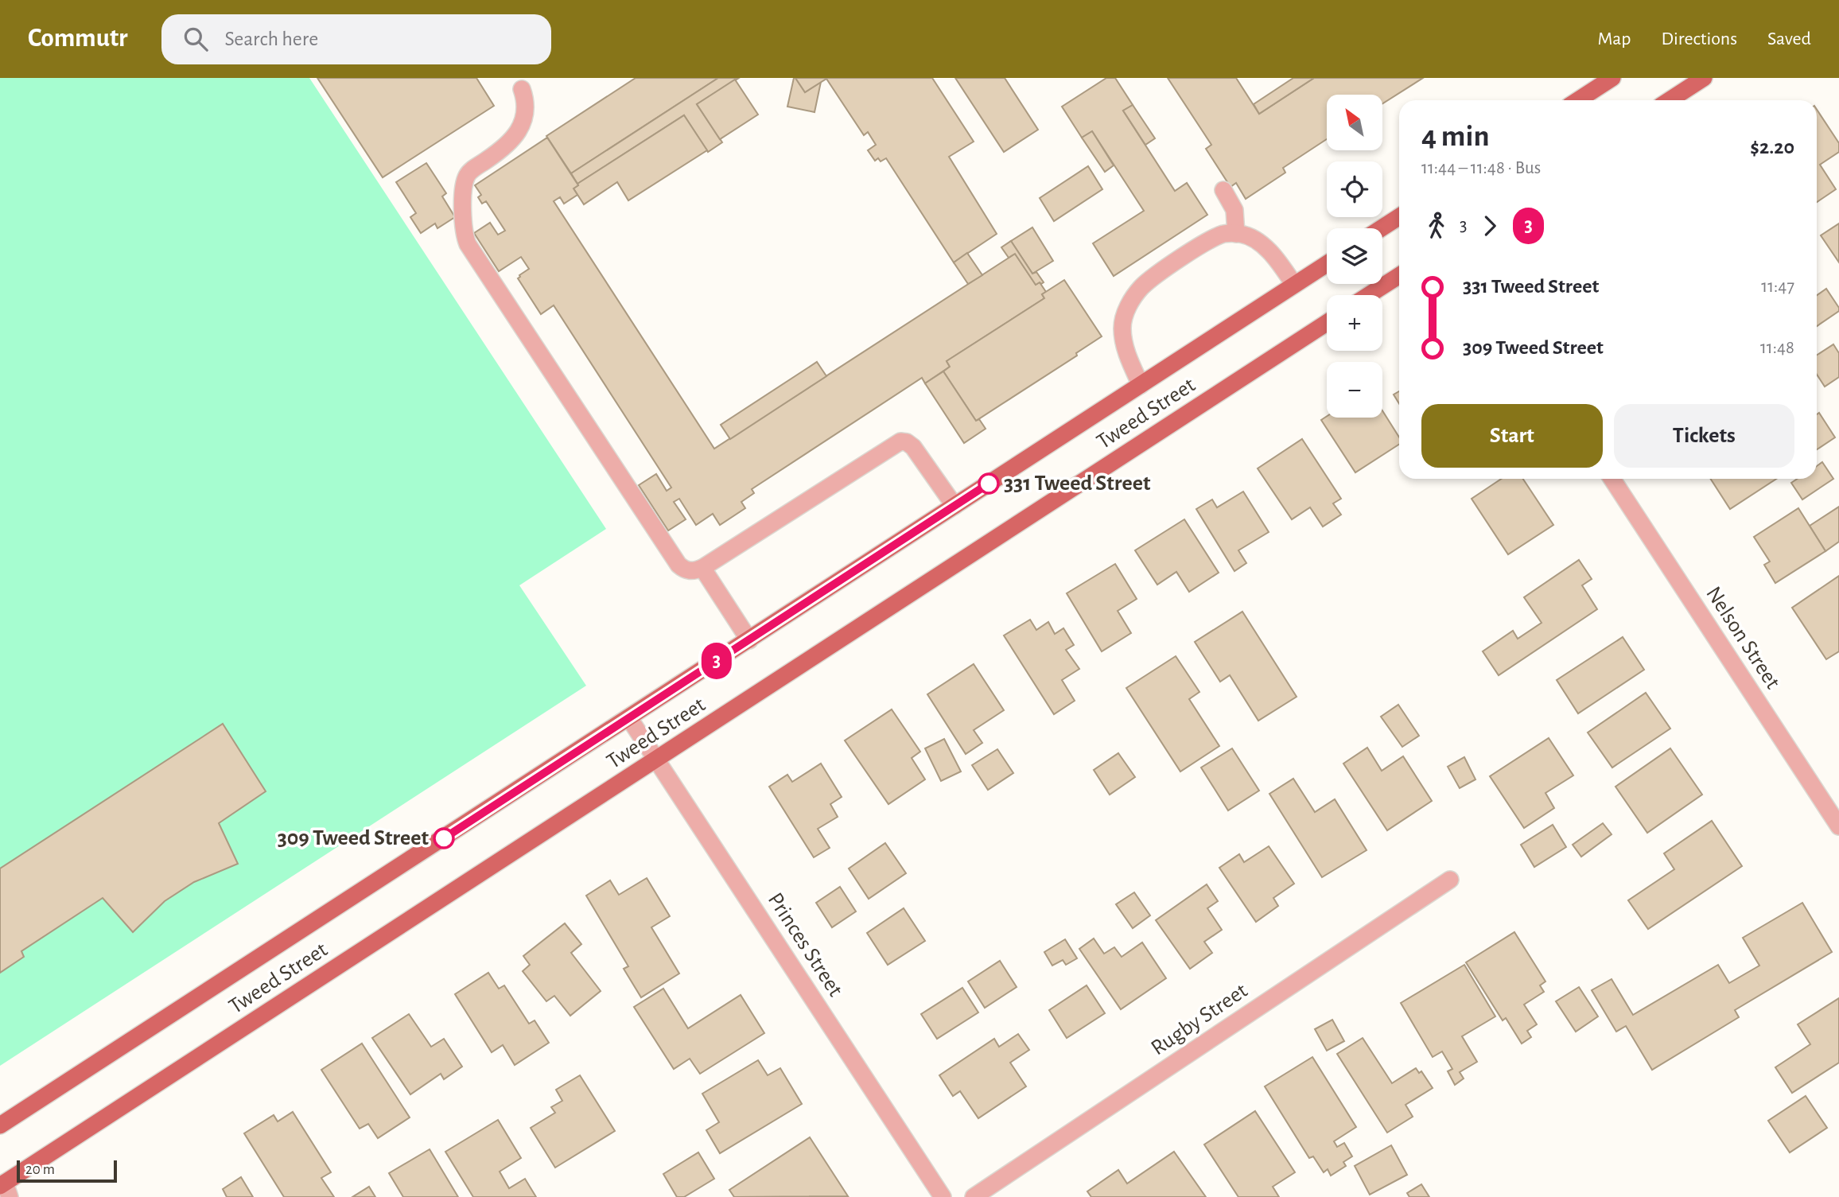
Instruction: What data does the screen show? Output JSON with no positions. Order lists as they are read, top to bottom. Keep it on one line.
{"streets":{"main road":["Tweed Street"],"street":["Nelson Street","Princes Street","Rugby Street"]},"crossings":[["Tweed Street","Princes Street"]],"places":["331 Tweed Street","309 Tweed Street"],"lines":["bus line 3"],"scale_bar":"20 m","north":"top left","page":{"header":"Commutr","search":"Search here","nav":["Map","Directions","Saved"],"on_map":"3","map_buttons":["+","−"],"heading":["4 min","11:44 – 11:48 · Bus","$2.20"],"legs":["3","3"],"list":[{"name":"331 Tweed Street","value":"11:47"},{"name":"309 Tweed Street","value":"11:48"}],"buttons":["Start","Tickets"],"scale":"20 m"}}
